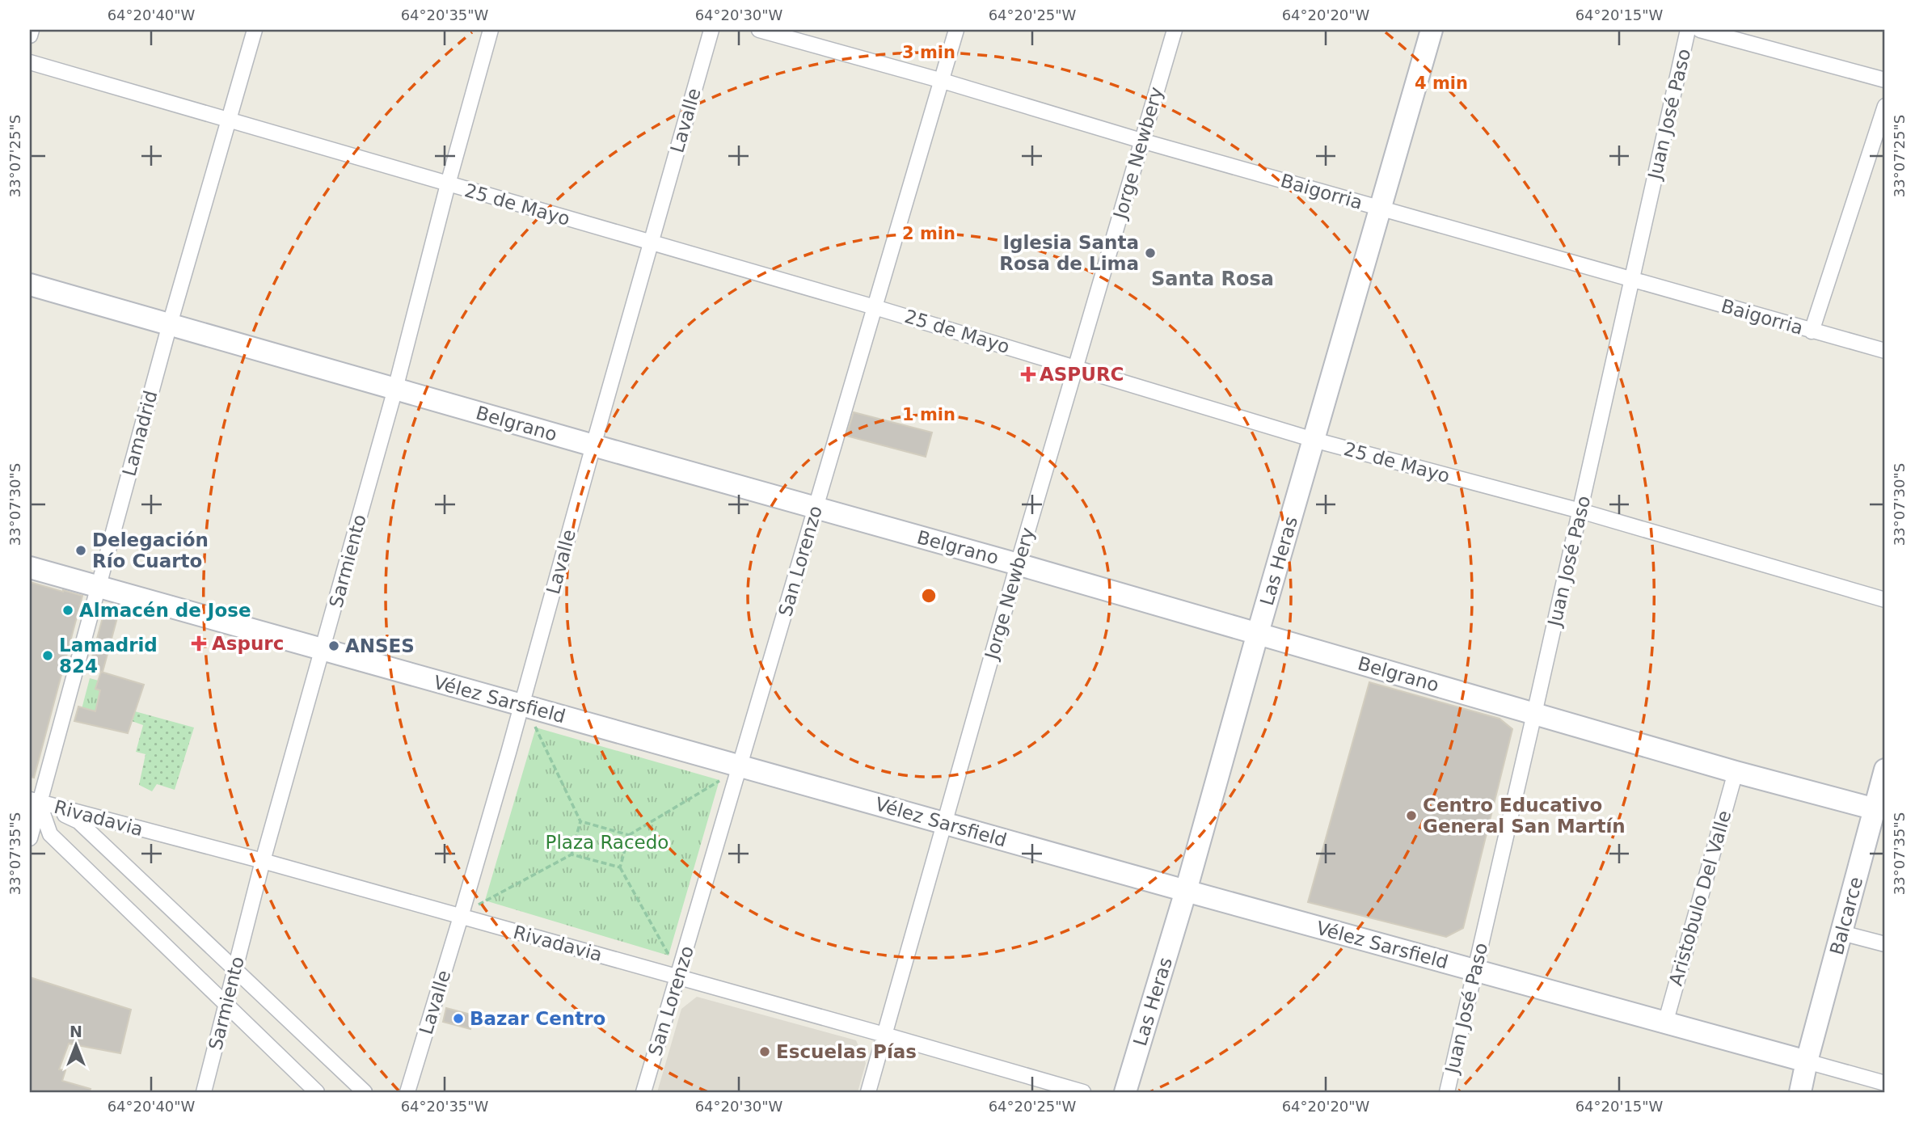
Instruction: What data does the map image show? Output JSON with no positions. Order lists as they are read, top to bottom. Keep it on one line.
{"streets":{"main road":["Belgrano","Las Heras","Vélez Sarsfield","Balcarce"],"street":["Juan José Paso","Lavalle","Jorge Newbery","Baigorria","25 de Mayo","Lamadrid","Sarmiento","San Lorenzo","Rivadavia","Aristobulo Del Valle"]},"crossings":[["Juan José Paso","Baigorria"],["Juan José Paso","25 de Mayo"],["Juan José Paso","Belgrano"],["Juan José Paso","Vélez Sarsfield"],["Lavalle","25 de Mayo"],["Lavalle","Belgrano"],["Lavalle","Vélez Sarsfield"],["Lavalle","Rivadavia"],["Jorge Newbery","Baigorria"],["Jorge Newbery","25 de Mayo"],["Jorge Newbery","Belgrano"],["Jorge Newbery","Vélez Sarsfield"],["Jorge Newbery","Rivadavia"],["Baigorria","San Lorenzo"],["Baigorria","Las Heras"],["25 de Mayo","Lamadrid"],["25 de Mayo","Sarmiento"],["25 de Mayo","San Lorenzo"],["25 de Mayo","Las Heras"],["Belgrano","Lamadrid"],["Belgrano","Sarmiento"],["Belgrano","San Lorenzo"],["Belgrano","Las Heras"],["Belgrano","Aristobulo Del Valle"],["Belgrano","Balcarce"],["Lamadrid","Vélez Sarsfield"],["Lamadrid","Rivadavia"],["Sarmiento","Vélez Sarsfield"],["Sarmiento","Rivadavia"],["San Lorenzo","Vélez Sarsfield"],["San Lorenzo","Rivadavia"],["Las Heras","Vélez Sarsfield"],["Vélez Sarsfield","Aristobulo Del Valle"],["Vélez Sarsfield","Balcarce"]],"districts":["Santa Rosa"],"parks":["Plaza Racedo"],"places":{"other":["Iglesia Santa Rosa de Lima","Delegación Río Cuarto","Almacén de Jose","ANSES","Lamadrid 824","Centro Educativo General San Martín","Bazar Centro","Escuelas Pías"],"health":["ASPURC","Aspurc"]},"north":"top","coordinates":["64°20'40\"W","64°20'35\"W","64°20'30\"W","64°20'25\"W","64°20'20\"W","64°20'15\"W","33°07'25\"S","33°07'30\"S","33°07'35\"S"],"rings":["3 min","4 min","2 min","1 min"]}
